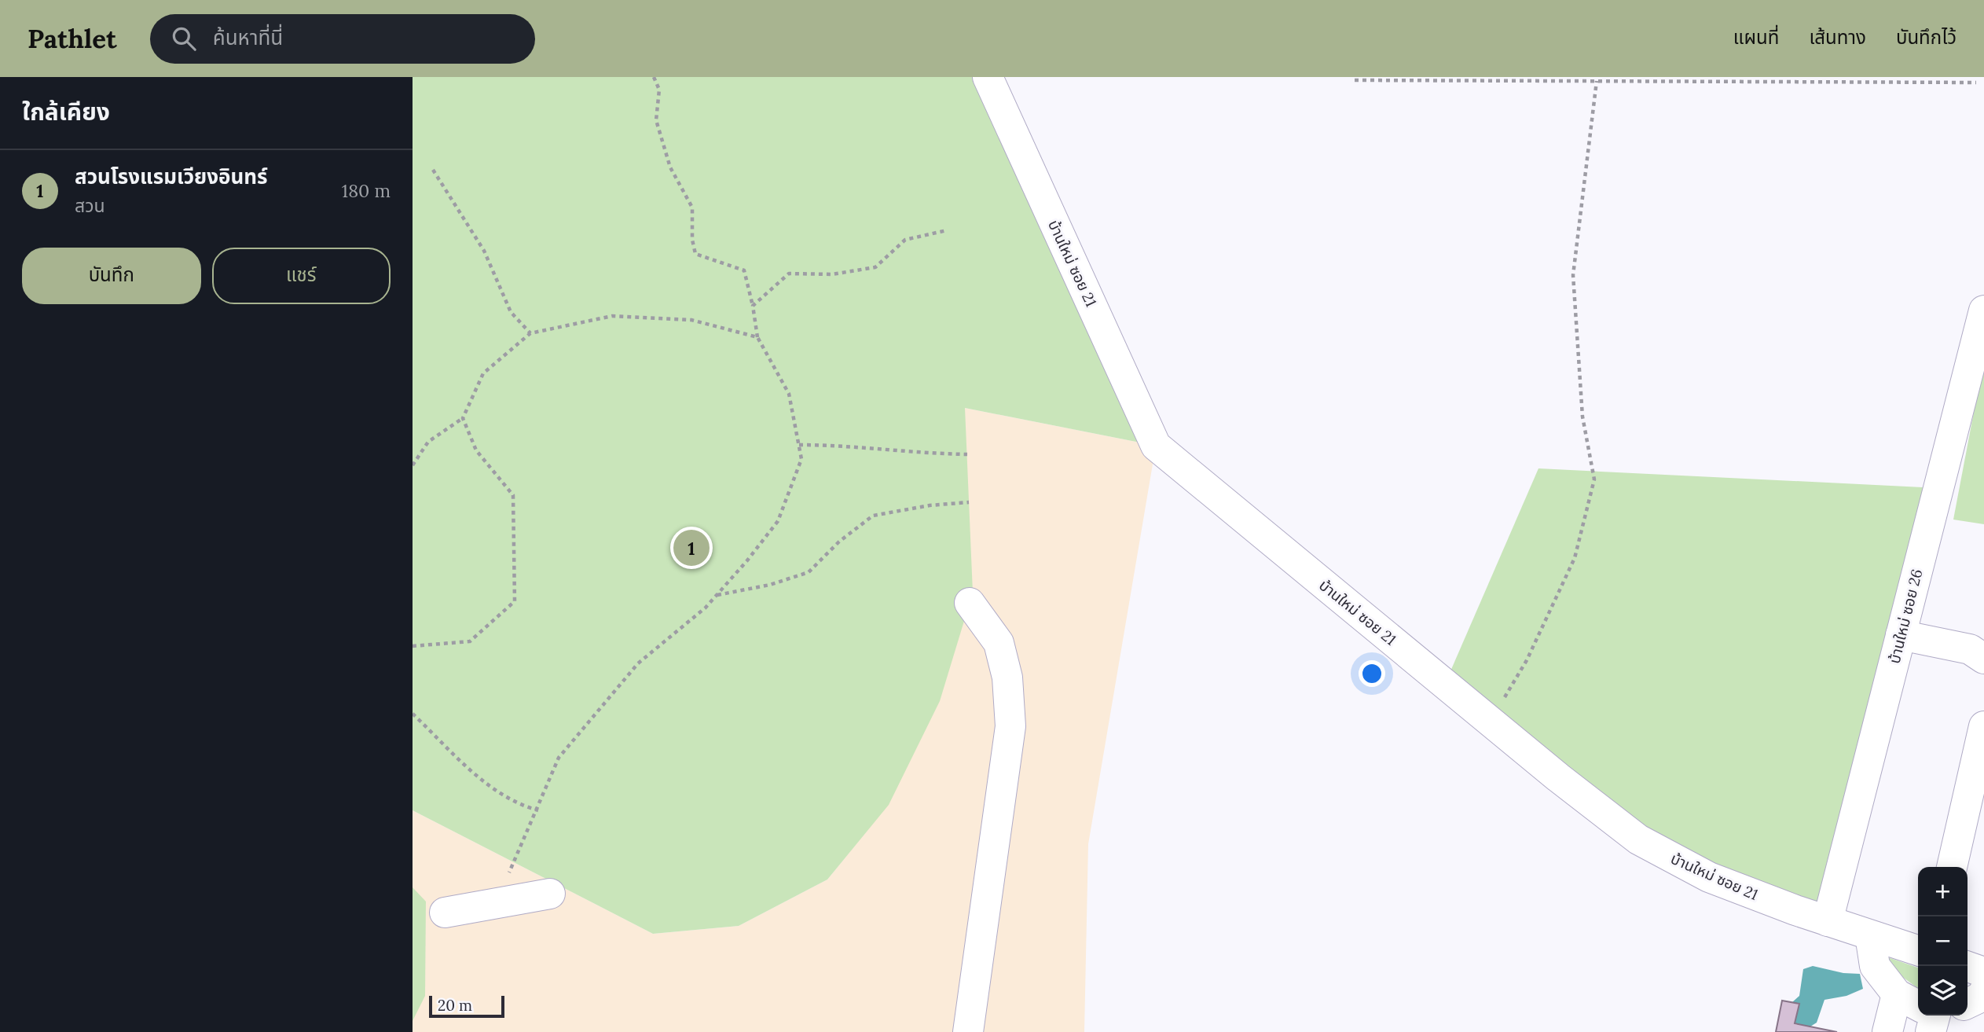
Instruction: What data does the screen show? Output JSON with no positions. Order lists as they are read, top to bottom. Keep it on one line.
{"streets":{"street":["บ้านใหม่ ซอย 21","บ้านใหม่ ซอย 26"]},"crossings":[["บ้านใหม่ ซอย 21","บ้านใหม่ ซอย 26"]],"scale_bar":"20 m","page":{"header":"Pathlet","search":"ค้นหาที่นี่","nav":["แผนที่","เส้นทาง","บันทึกไว้"],"heading":"ใกล้เคียง","list":[{"mark":"1","name":"สวนโรงแรมเวียงอินทร์","note":"สวน","value":"180 m"}],"buttons":["บันทึก","แชร์"],"pins":"1","map_buttons":["+","−"],"scale":"20 m"}}
